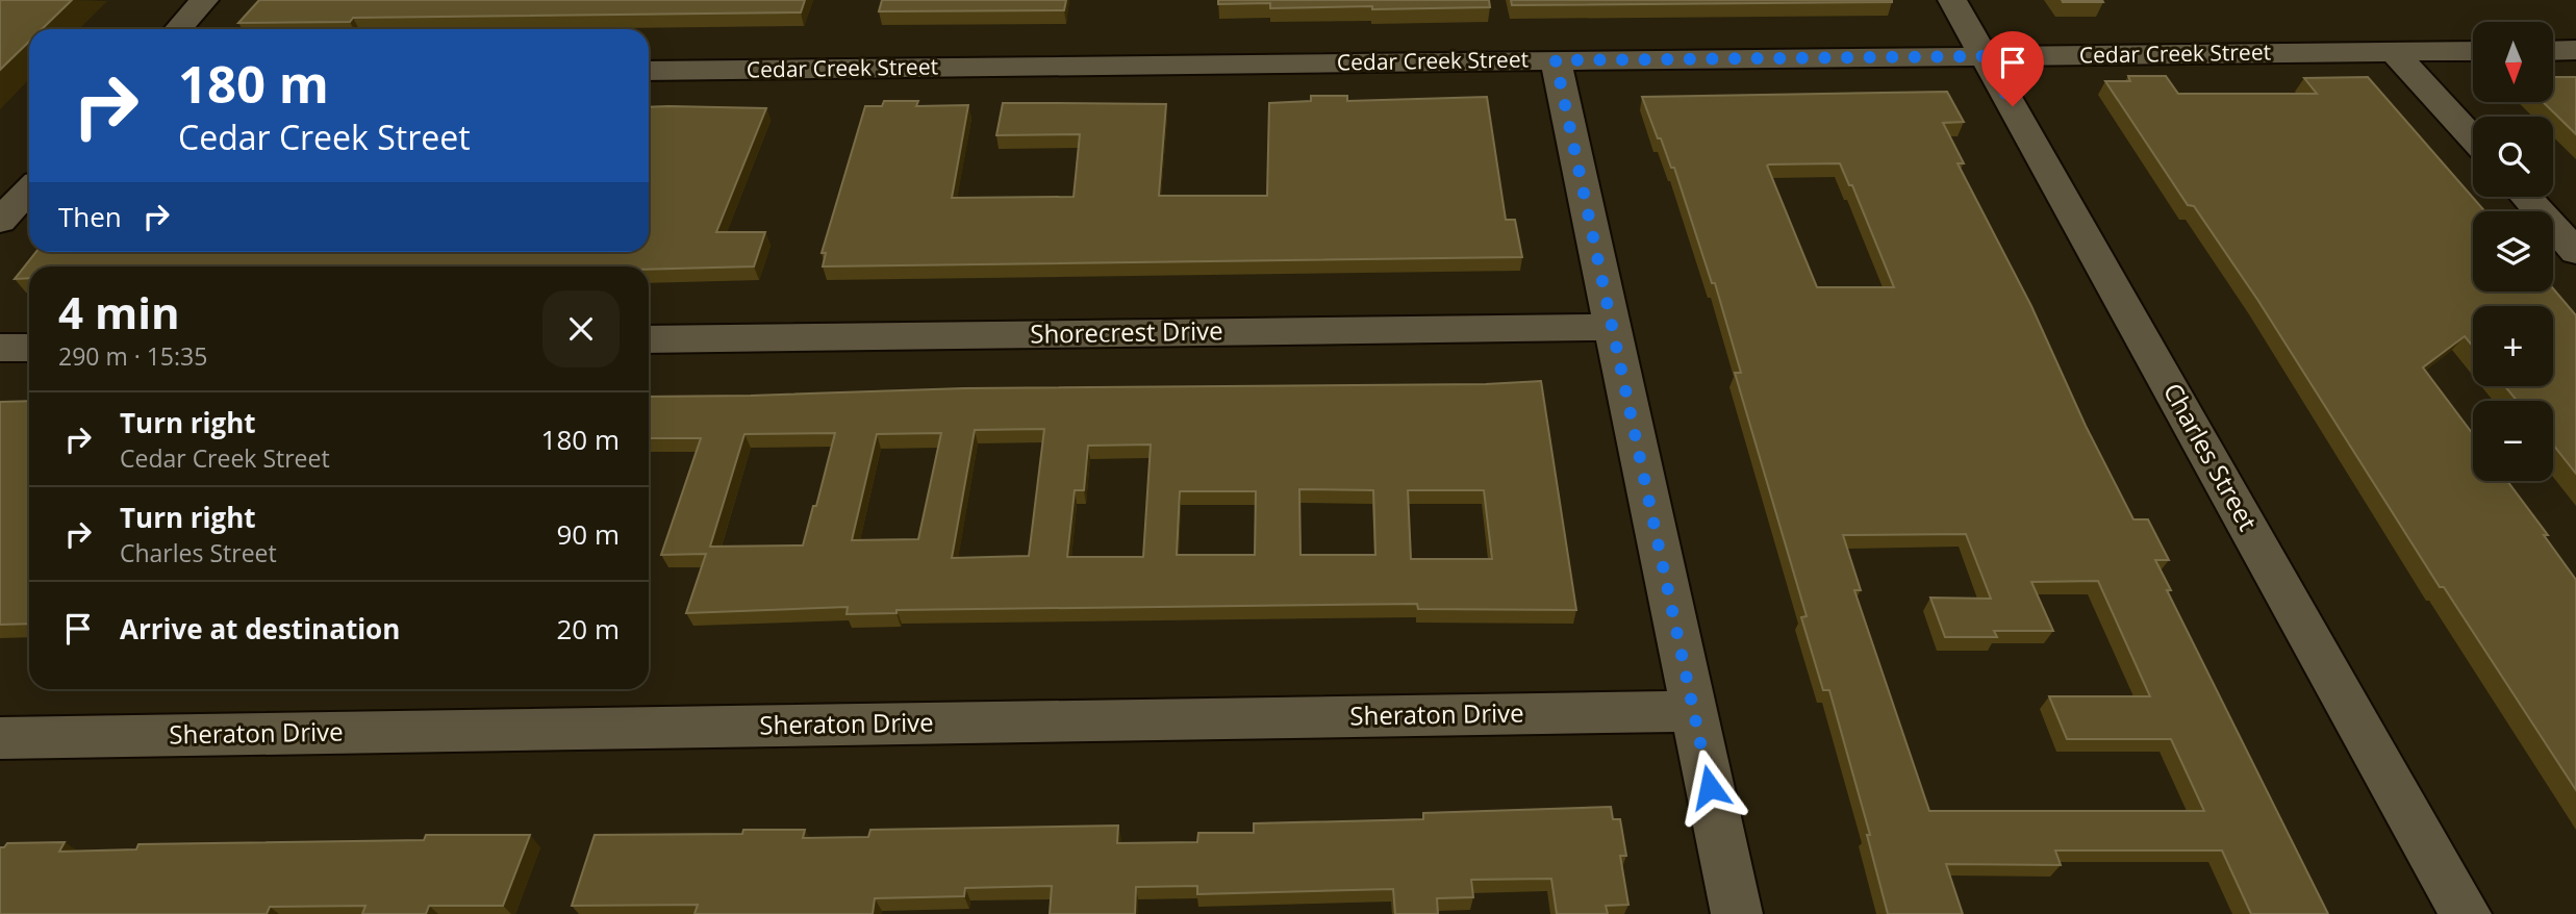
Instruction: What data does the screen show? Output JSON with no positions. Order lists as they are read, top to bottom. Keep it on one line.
{"streets":{"street":["Cedar Creek Street","Shorecrest Drive","Charles Street","Sheraton Drive"]},"crossings":[["Cedar Creek Street","Charles Street"]],"north":"bottom","page":{"map_buttons":["+","−"],"turn":["180 m","Cedar Creek Street"],"then":"Then","heading":["4 min","290 m · 15:35"],"list":[{"name":"Turn right","note":"Cedar Creek Street","value":"180 m"},{"name":"Turn right","note":"Charles Street","value":"90 m"},{"name":"Arrive at destination","value":"20 m"}]}}
